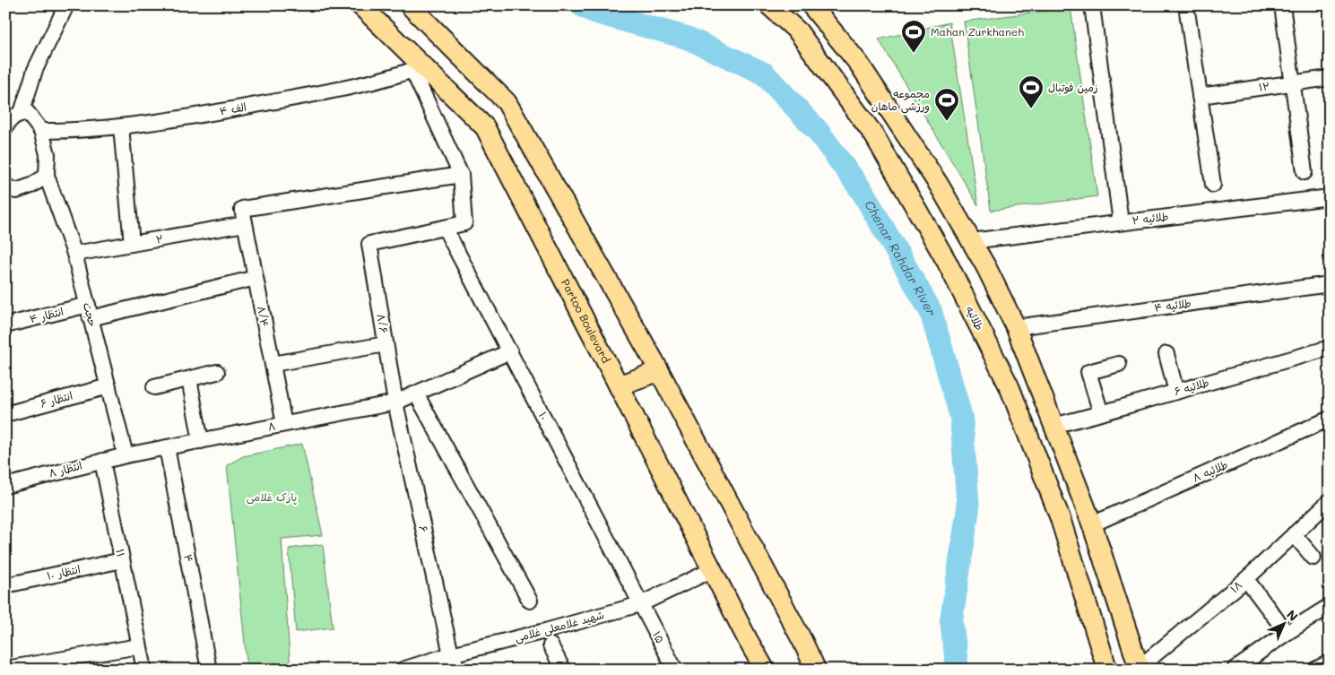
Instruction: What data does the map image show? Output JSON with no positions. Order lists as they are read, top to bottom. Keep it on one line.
{"streets":{"main road":["طلائیه","Partoo Boulevard"],"street":["۱۲","۴ الف","طلائیه ۲","۲","طلائیه ۴","حجت","انتظار ۴","۸/۴","۸/۶","طلائیه ۶","انتظار ۶","۱۰","۸","انتظار ۸","طلائیه ۸","۶","۱۱","۴","انتظار ۱۰","۱۸","شهید غلامعلی غلامی","۱۵"]},"crossings":[["۴ الف","Partoo Boulevard"],["۲","حجت"],["۲","۸/۴"],["حجت","انتظار ۴"],["حجت","انتظار ۶"],["حجت","۸"],["حجت","انتظار ۸"],["۸/۴","۸"],["Partoo Boulevard","شهید غلامعلی غلامی"],["۸/۶","۱۰"],["۸/۶","۸"],["۸/۶","۶"],["۱۰","۸"],["۱۰","شهید غلامعلی غلامی"],["۱۰","۱۵"],["۸","انتظار ۸"],["۸","۶"],["۸","۴"],["انتظار ۸","۱۱"],["۶","شهید غلامعلی غلامی"],["۱۱","انتظار ۱۰"],["شهید غلامعلی غلامی","۱۵"]],"water":["Chenar Rahdar River"],"parks":["پارک غلامی"],"places":{"sports":["Mahan Zurkhaneh","زمین فوتبال","مجموعه ورزشی ماهان"]},"north":"top right"}
